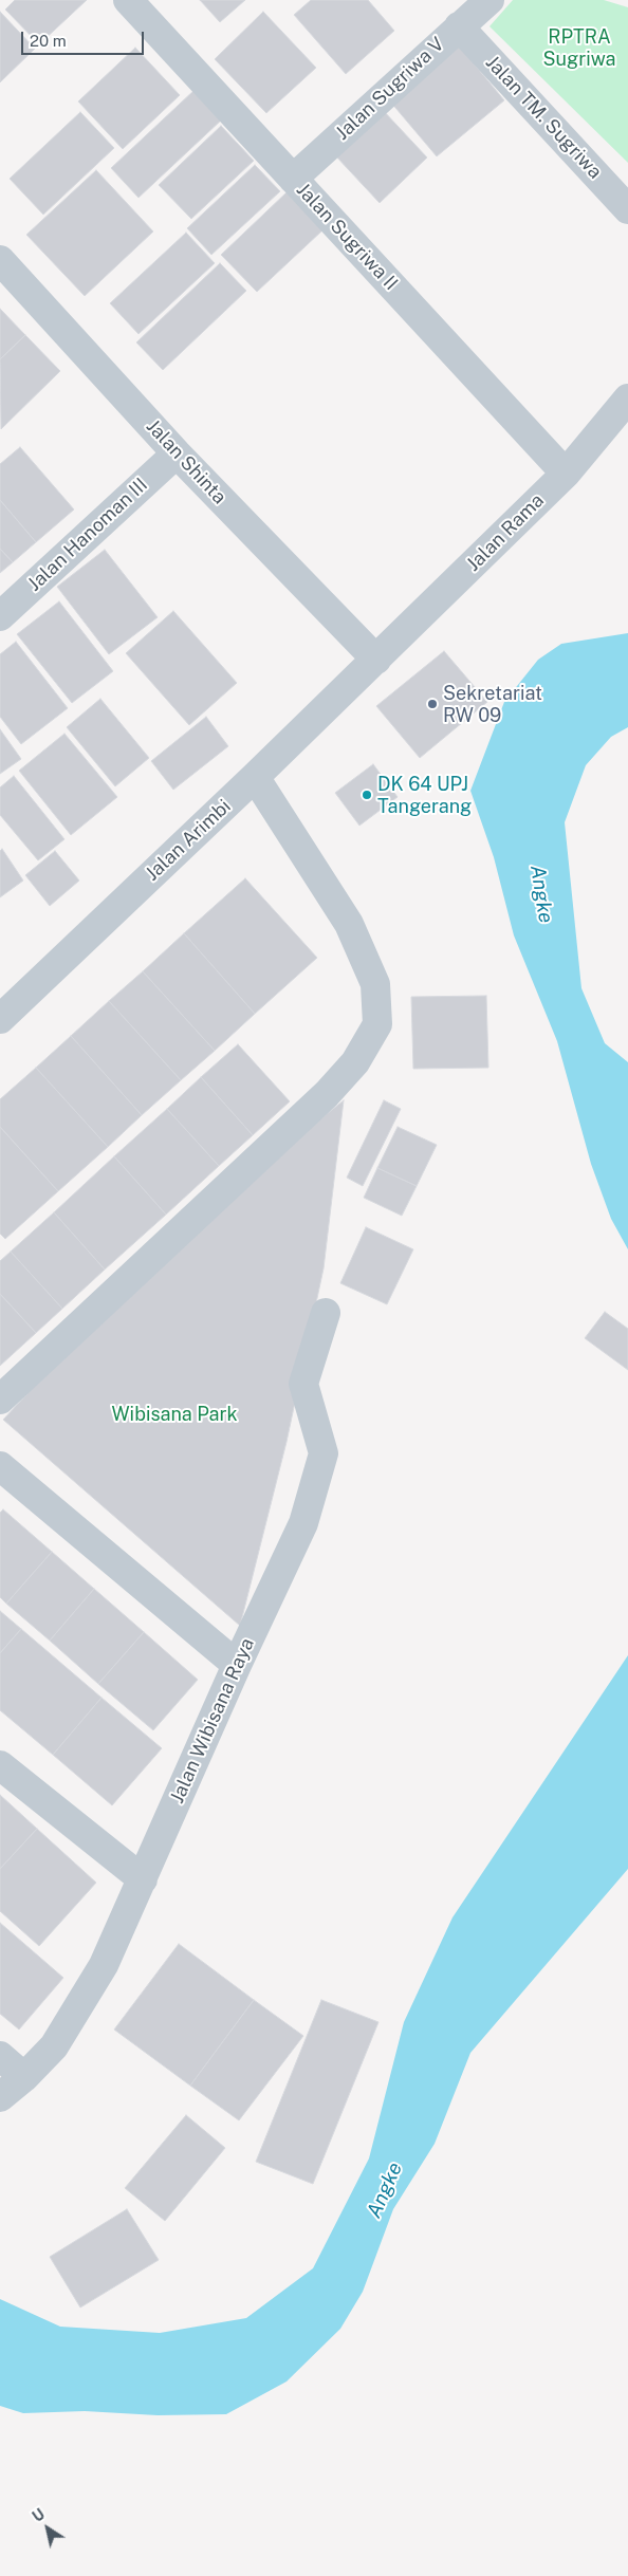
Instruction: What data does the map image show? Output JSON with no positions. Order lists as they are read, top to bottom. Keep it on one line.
{"streets":{"street":["Jalan Sugriwa V","Jalan TM. Sugriwa","Jalan Sugriwa II","Jalan Shinta","Jalan Rama","Jalan Hanoman III","Jalan Arimbi","Jalan Wibisana Raya"]},"crossings":[["Jalan Sugriwa V","Jalan TM. Sugriwa"],["Jalan Sugriwa V","Jalan Sugriwa II"],["Jalan Sugriwa II","Jalan Rama"],["Jalan Shinta","Jalan Rama"],["Jalan Shinta","Jalan Hanoman III"],["Jalan Shinta","Jalan Arimbi"],["Jalan Rama","Jalan Arimbi"]],"water":["Angke"],"parks":["RPTRA Sugriwa","Wibisana Park"],"places":["Sekretariat RW 09","DK 64 UPJ Tangerang"],"scale_bar":"20 m","north":"top left"}
